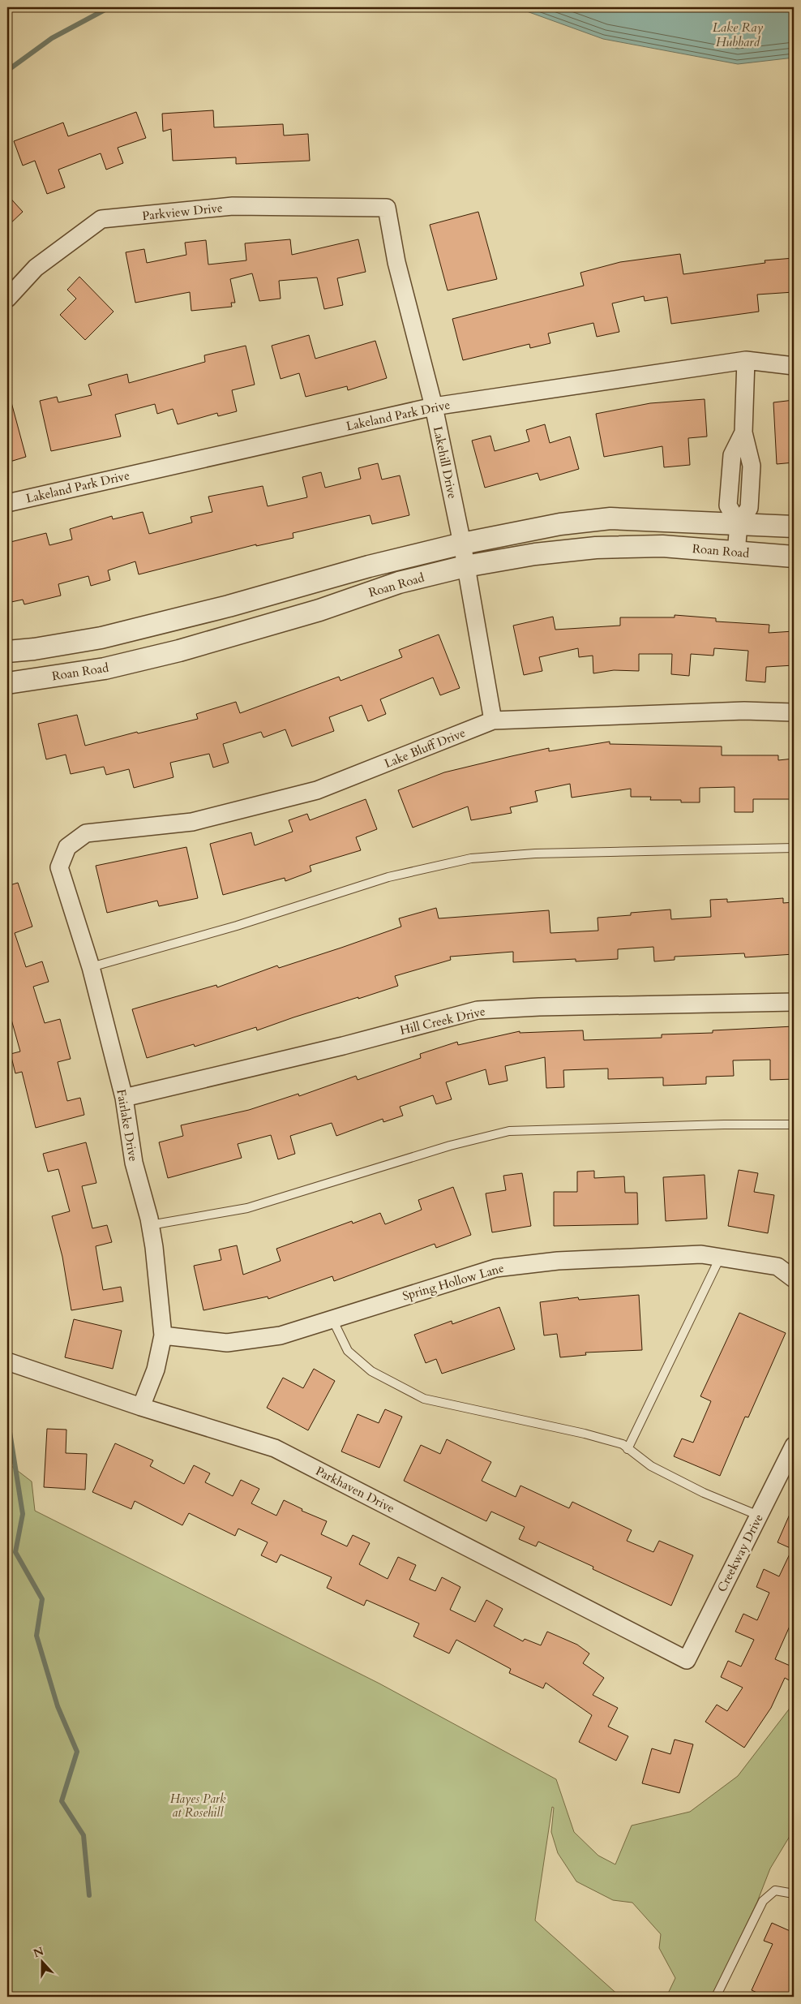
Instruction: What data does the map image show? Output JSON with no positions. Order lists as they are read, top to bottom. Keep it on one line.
{"streets":{"street":["Parkview Drive","Lakeland Park Drive","Lakehill Drive","Roan Road","Lake Bluff Drive","Hill Creek Drive","Fairlake Drive","Spring Hollow Lane","Parkhaven Drive","Creekway Drive"]},"crossings":[["Parkview Drive","Lakehill Drive"],["Lakeland Park Drive","Lakehill Drive"],["Lakehill Drive","Roan Road"],["Lakehill Drive","Lake Bluff Drive"],["Lake Bluff Drive","Fairlake Drive"],["Hill Creek Drive","Fairlake Drive"],["Fairlake Drive","Spring Hollow Lane"],["Fairlake Drive","Parkhaven Drive"],["Parkhaven Drive","Creekway Drive"]],"water":["Lake Ray Hubbard"],"parks":["Hayes Park at Rosehill"],"north":"top"}
